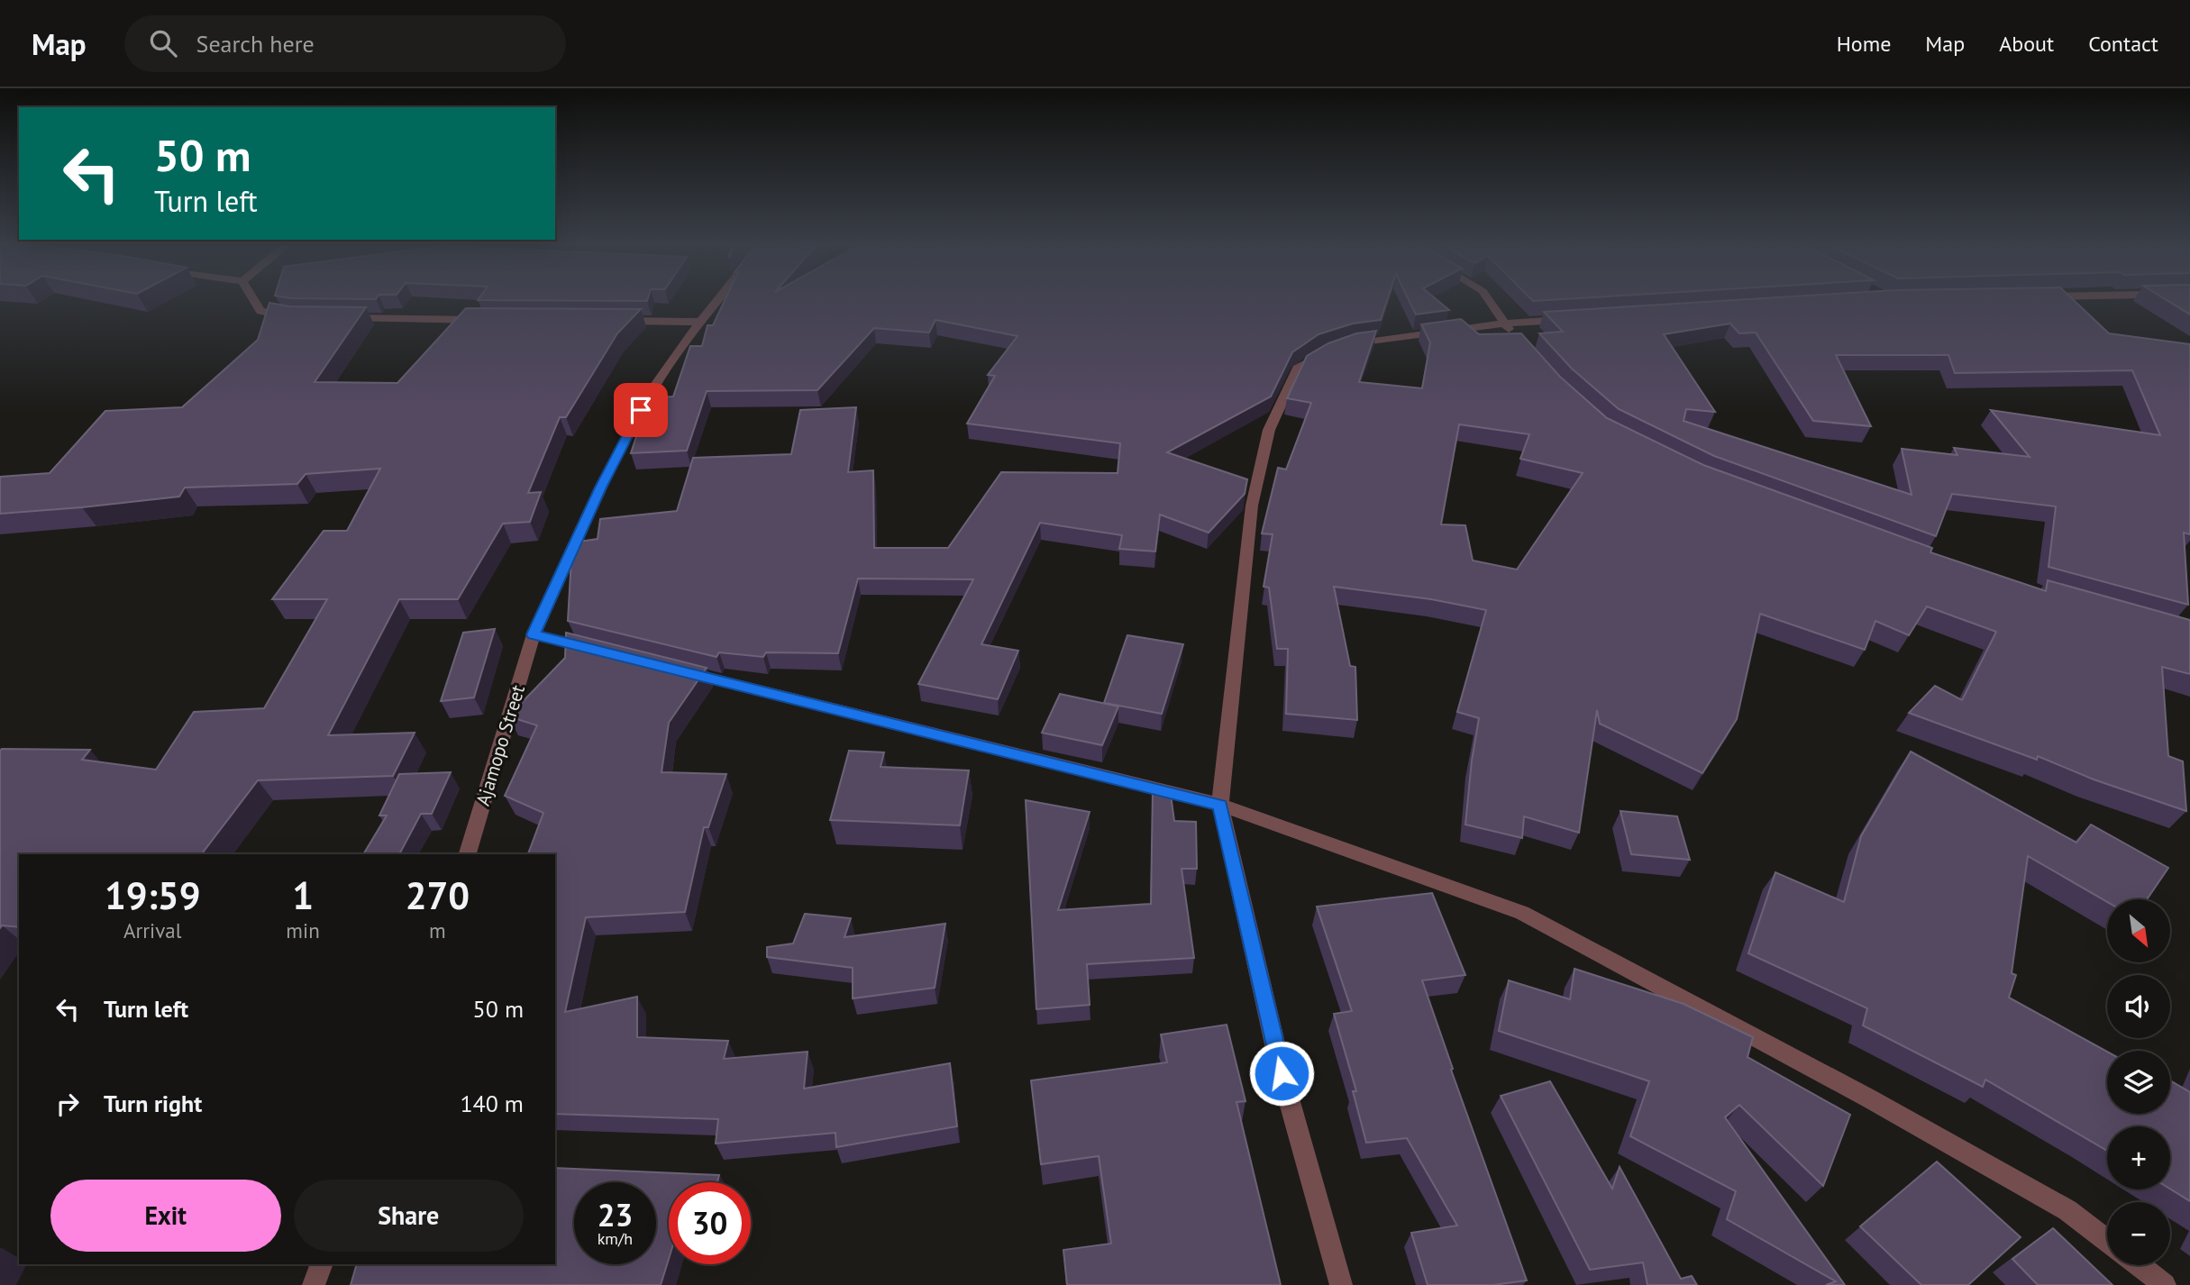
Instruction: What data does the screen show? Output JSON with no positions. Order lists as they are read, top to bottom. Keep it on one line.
{"streets":{"street":["Ajamopo Street"]},"north":"bottom right","page":{"header":"Map","search":"Search here","nav":["Home","Map","About","Contact"],"turn":["50 m","Turn left"],"eta":["19:59","Arrival","1","min","270","m"],"map_buttons":["+","−"],"list":[{"name":"Turn left","value":"50 m"},{"name":"Turn right","value":"140 m"}],"buttons":["Exit","Share"],"speed":"23 km/h","limit":"30"}}
